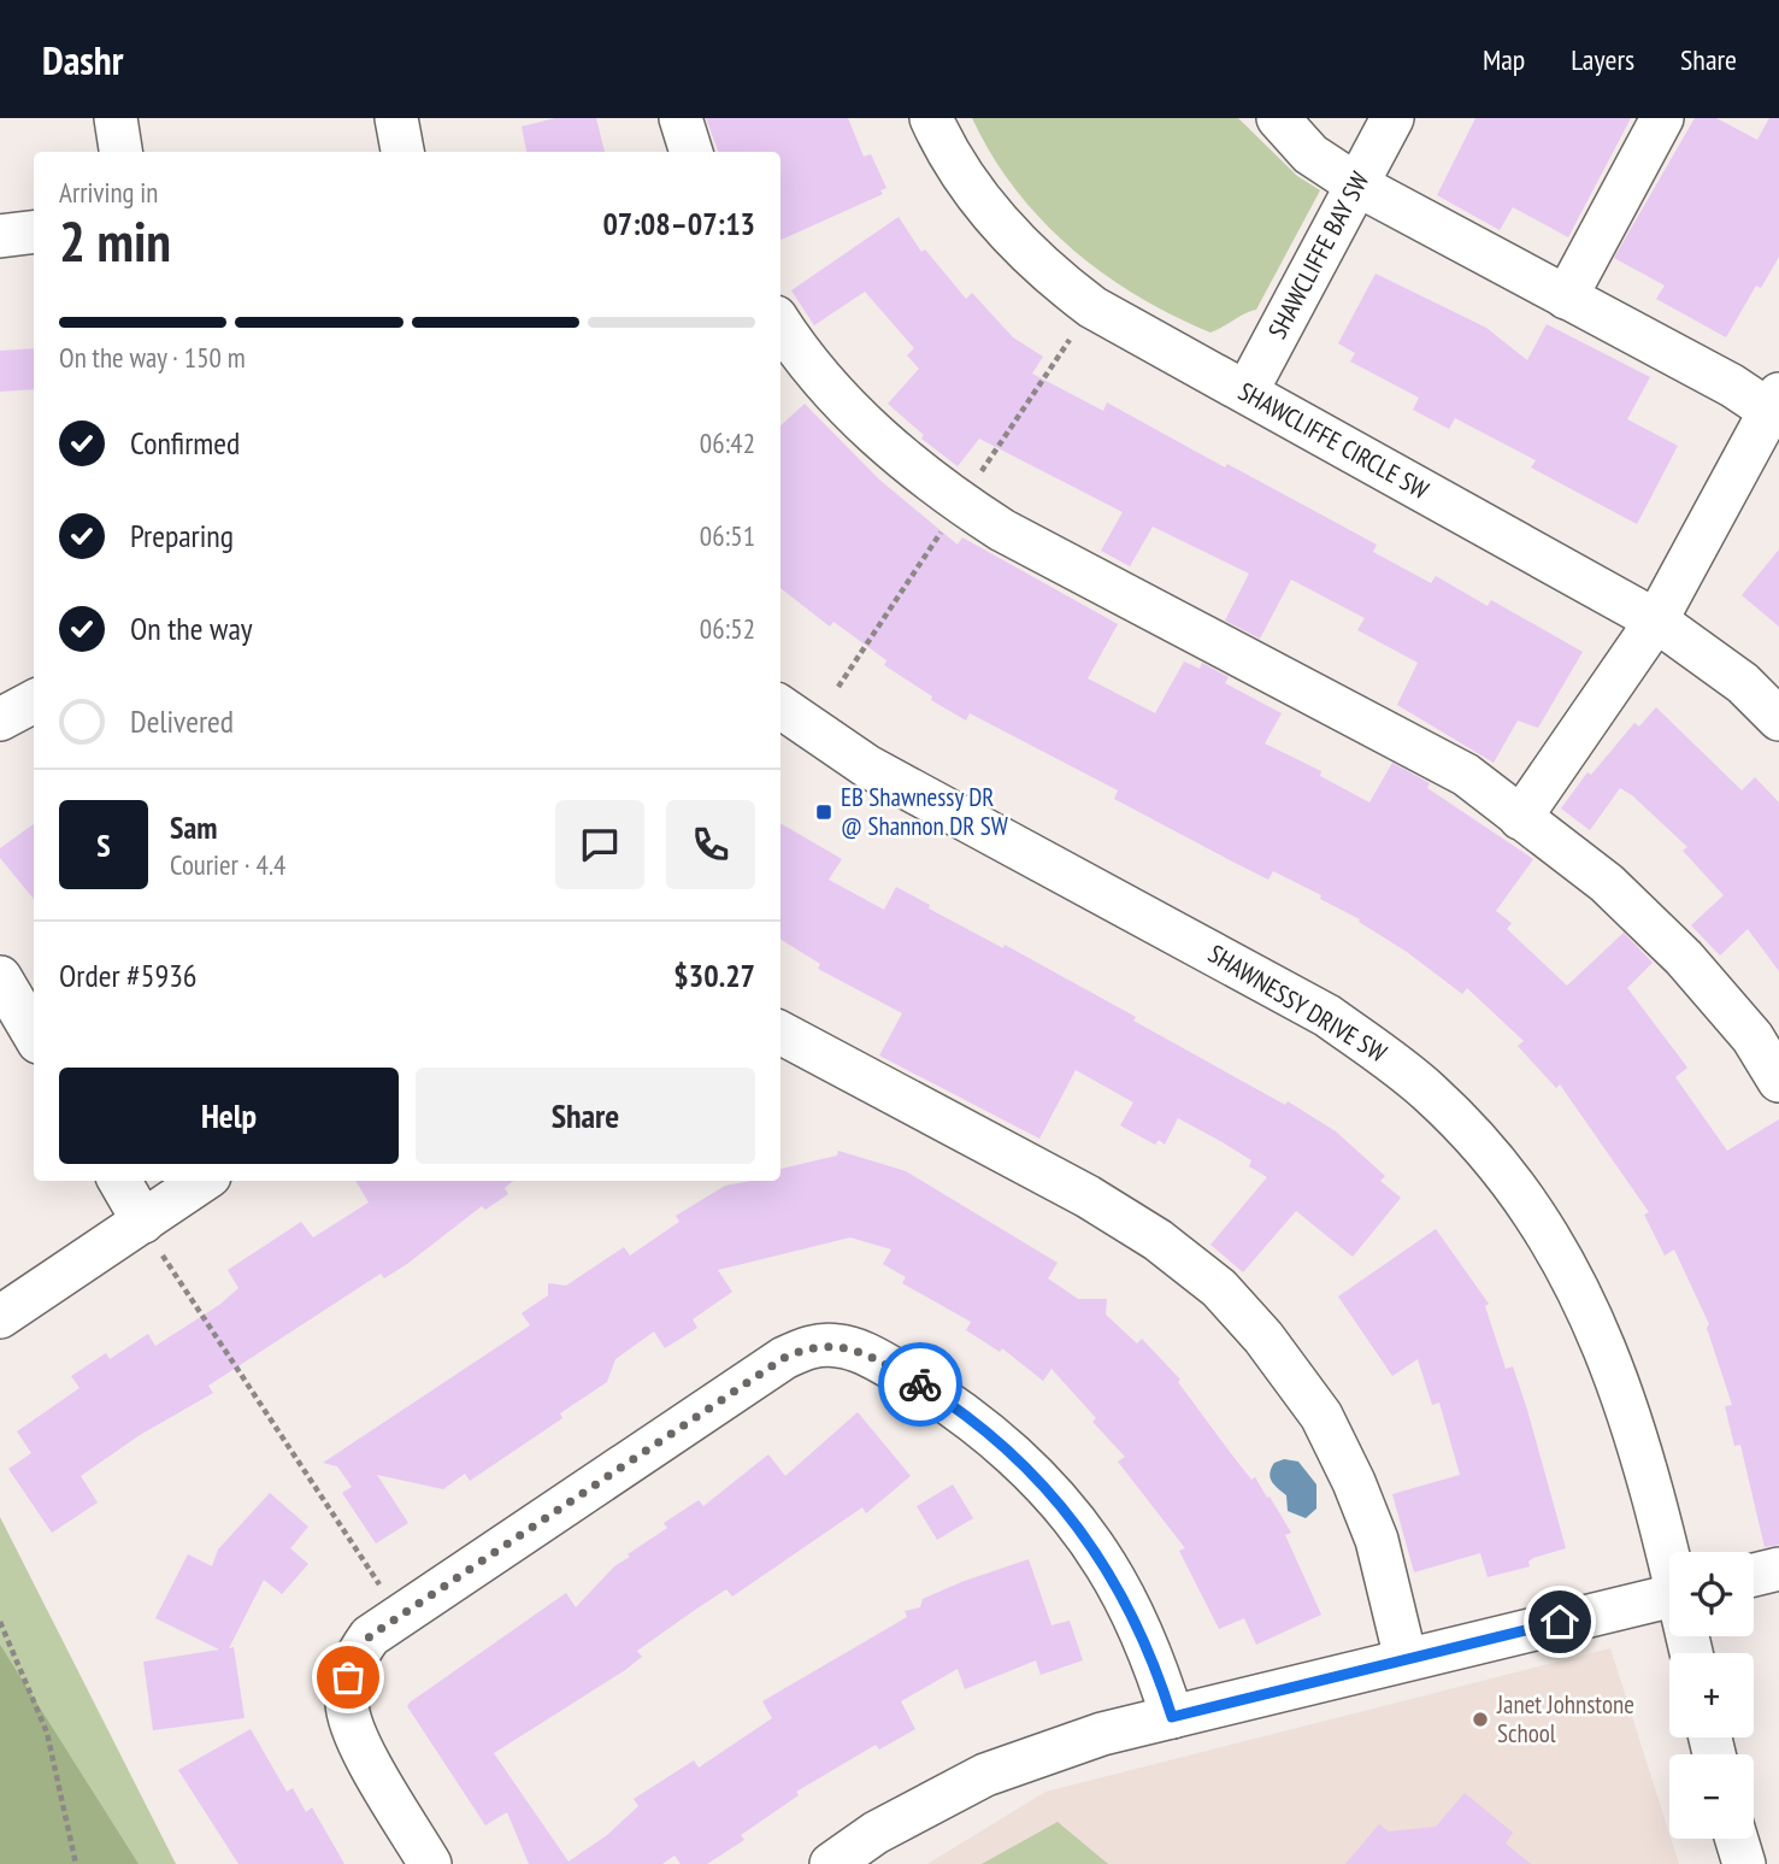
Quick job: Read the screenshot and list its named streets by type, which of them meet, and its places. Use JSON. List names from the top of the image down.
{
  "streets": {
    "street": ["SHAWCLIFFE BAY SW", "SHAWCLIFFE CIRCLE SW", "SHAWNESSY DRIVE SW"]
  },
  "crossings": [
    ["SHAWCLIFFE BAY SW", "SHAWCLIFFE CIRCLE SW"]
  ],
  "places": {
    "transit": ["EB Shawnessy DR @ Shannon DR SW"],
    "other": ["Janet Johnstone School"]
  },
  "page": {
    "header": "Dashr",
    "nav": ["Map", "Layers", "Share"],
    "heading": ["2 min", "Arriving in", "07:08–07:13"],
    "panel": [
      "Sam",
      "Courier · 4.4",
      "Order #5936",
      "$30.27"
    ],
    "bar": "On the way · 150 m",
    "list": [
      ["Confirmed", "06:42"],
      ["Preparing", "06:51"],
      ["On the way", "06:52"],
      "Delivered"
    ],
    "round": "S",
    "buttons": ["Help", "Share"],
    "map_buttons": ["+", "−"]
  }
}
